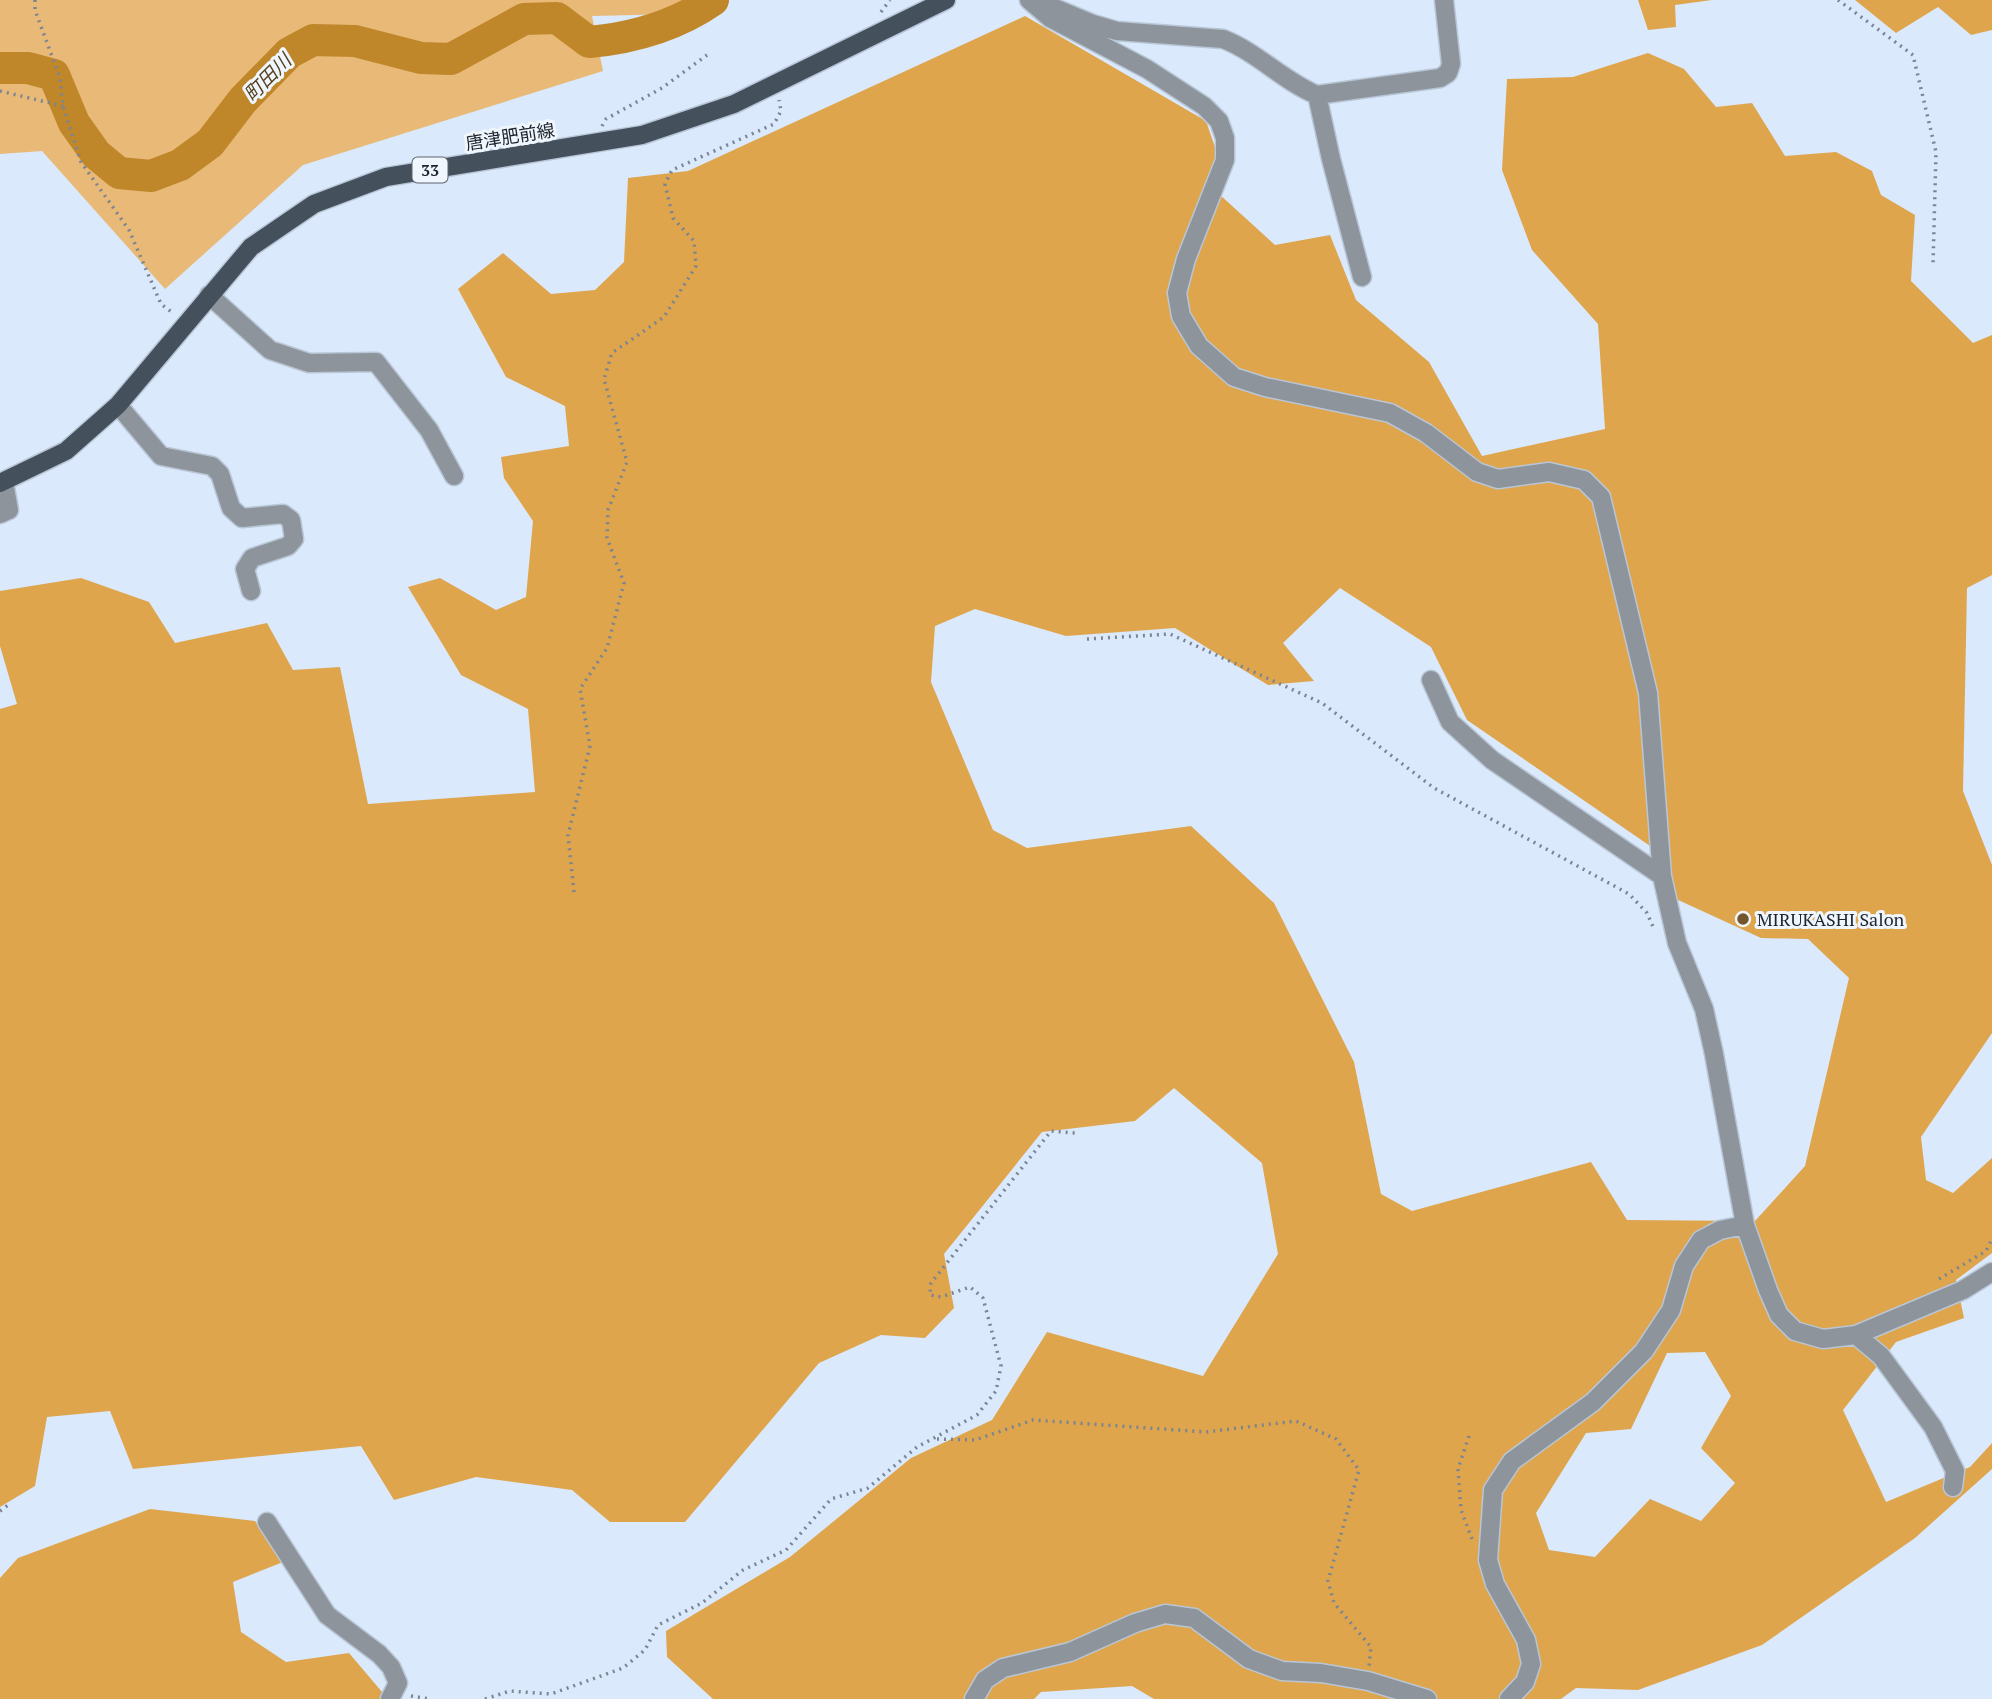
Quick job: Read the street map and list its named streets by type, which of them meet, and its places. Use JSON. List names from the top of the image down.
{
  "streets": {
    "main road": ["唐津肥前線", "33"]
  },
  "water": ["町田川"],
  "places": ["MIRUKASHI Salon"]
}
